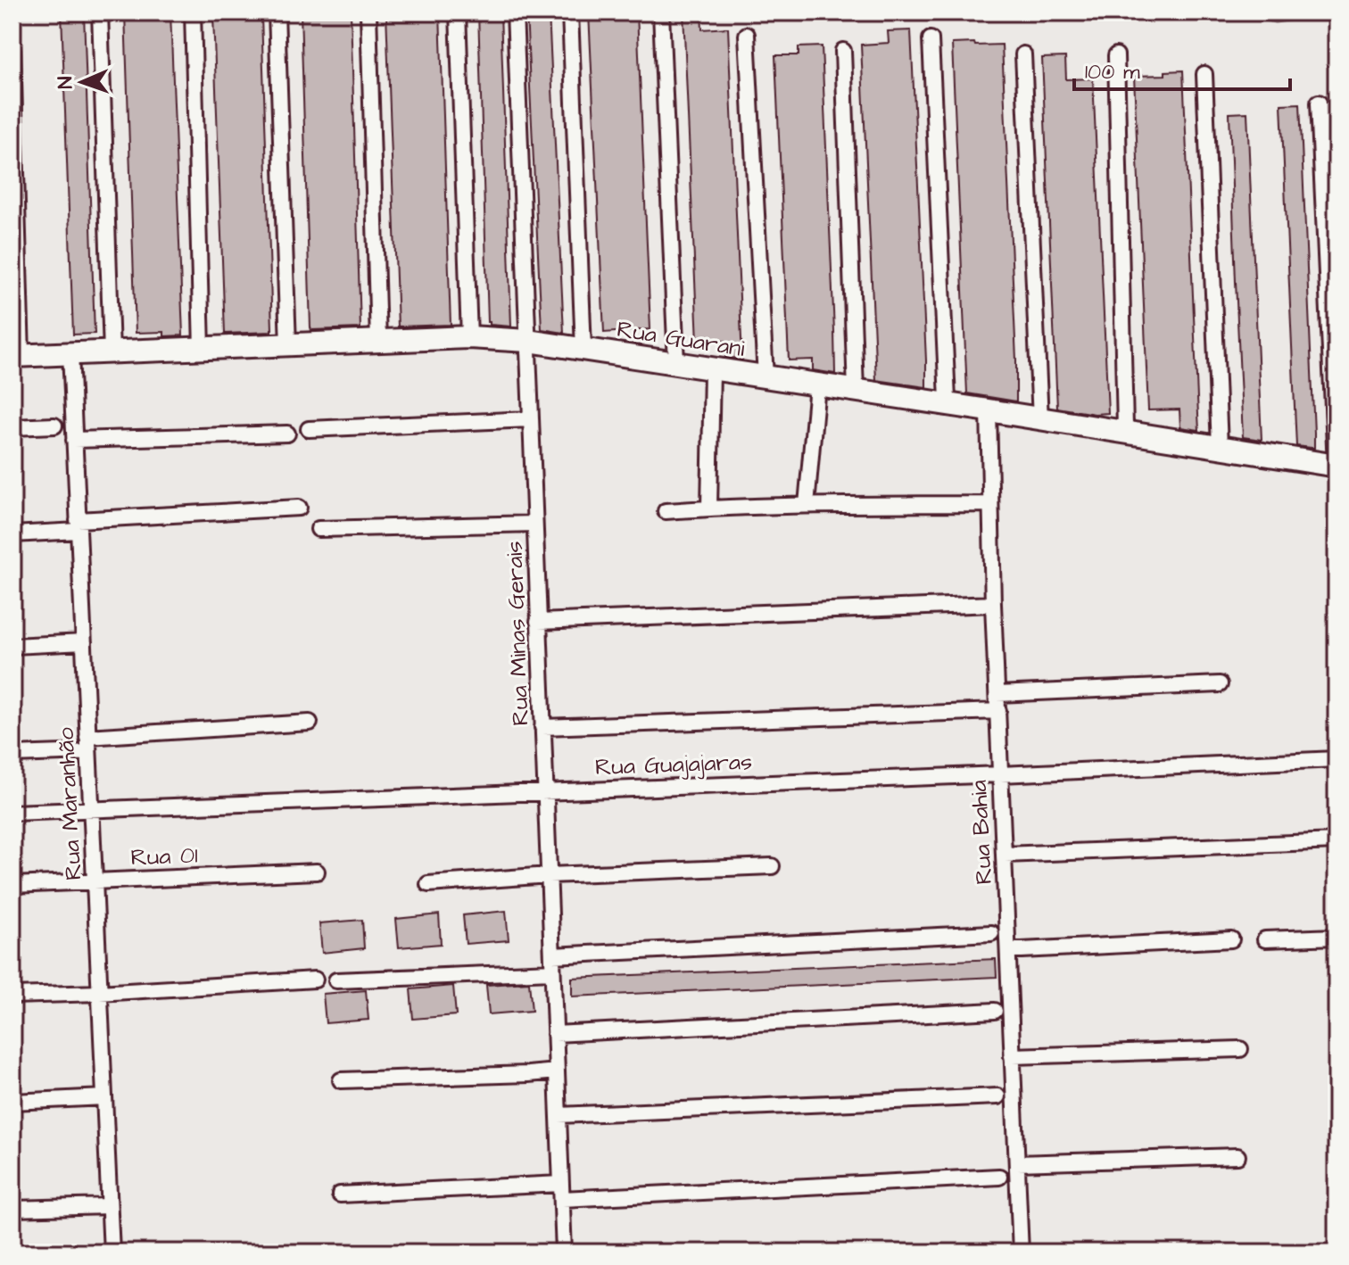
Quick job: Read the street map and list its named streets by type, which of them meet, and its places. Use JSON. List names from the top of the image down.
{
  "streets": {
    "street": [
      "Rua Guarani",
      "Rua Minas Gerais",
      "Rua Guajajaras",
      "Rua Maranhão",
      "Rua Bahia",
      "Rua 01"
    ]
  },
  "crossings": [
    ["Rua Guarani", "Rua Minas Gerais"],
    ["Rua Guarani", "Rua Maranhão"],
    ["Rua Guarani", "Rua Bahia"],
    ["Rua Minas Gerais", "Rua Guajajaras"],
    ["Rua Guajajaras", "Rua Maranhão"],
    ["Rua Guajajaras", "Rua Bahia"],
    ["Rua Maranhão", "Rua 01"]
  ],
  "scale_bar": "100 m",
  "north": "left"
}
